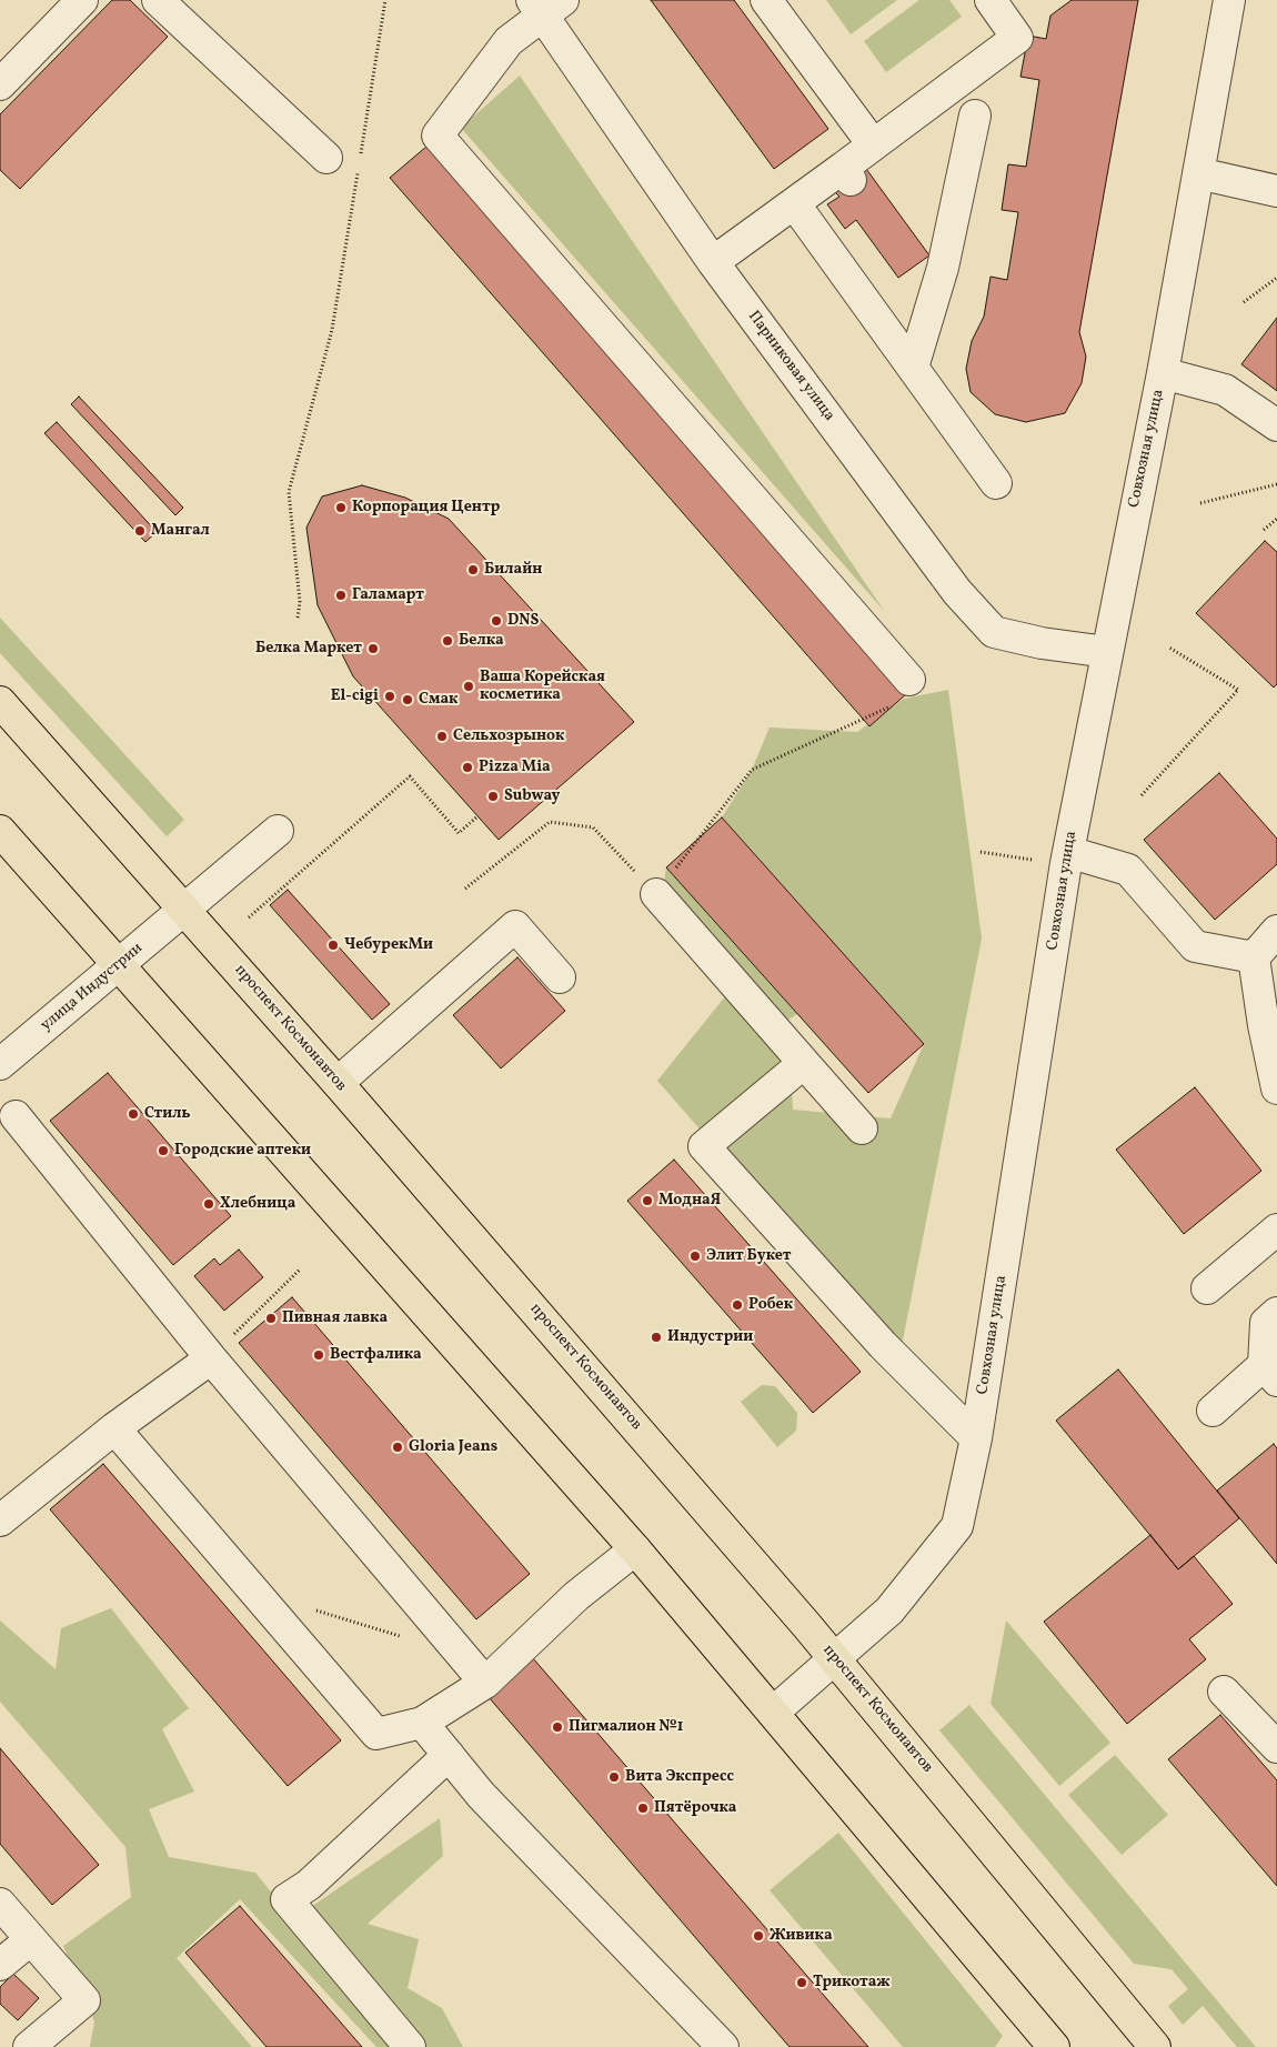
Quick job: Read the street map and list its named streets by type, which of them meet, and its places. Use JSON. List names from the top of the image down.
{
  "streets": {
    "main road": ["проспект Космонавтов"],
    "street": ["Парниковая улица", "Совхозная улица", "улица Индустрии"]
  },
  "crossings": [
    ["Парниковая улица", "Совхозная улица"],
    ["Совхозная улица", "проспект Космонавтов"],
    ["улица Индустрии", "проспект Космонавтов"]
  ],
  "places": [
    "Корпорация Центр",
    "Мангал",
    "Билайн",
    "Галамарт",
    "DNS",
    "Белка",
    "Белка Маркет",
    "Ваша Корейская косметика",
    "El-cigi",
    "Смак",
    "Сельхозрынок",
    "Pizza Mia",
    "Subway",
    "ЧебурекМи",
    "Стиль",
    "Городские аптеки",
    "МоднаЯ",
    "Хлебница",
    "Элит Букет",
    "Робек",
    "Пивная лавка",
    "Индустрии",
    "Вестфалика",
    "Gloria Jeans",
    "Пигмалион №1",
    "Вита Экспресс",
    "Пятёрочка",
    "Живика",
    "Трикотаж"
  ]
}
